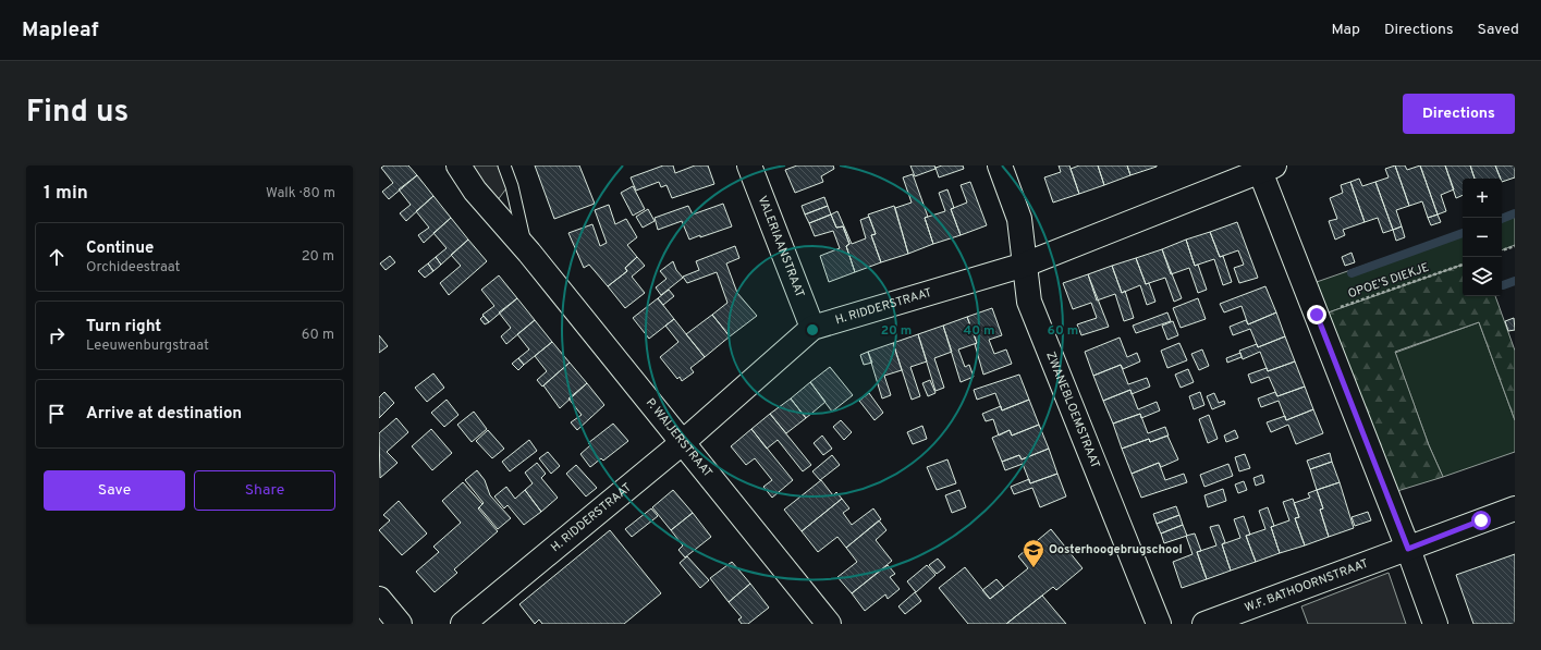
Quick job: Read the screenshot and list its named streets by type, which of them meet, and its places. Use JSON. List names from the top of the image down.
{
  "streets": {
    "street": [
      "VALERIAANSTRAAT",
      "H. RIDDERSTRAAT",
      "ZWANEBLOEMSTRAAT",
      "P. WAIJERSTRAAT",
      "W.F. BATHOORNSTRAAT"
    ],
    "path": ["OPOE'S DIEKJE"]
  },
  "crossings": [
    ["VALERIAANSTRAAT", "H. RIDDERSTRAAT"],
    ["H. RIDDERSTRAAT", "ZWANEBLOEMSTRAAT"],
    ["H. RIDDERSTRAAT", "P. WAIJERSTRAAT"]
  ],
  "places": {
    "school or university": ["Oosterhoogebrugschool"]
  },
  "page": {
    "header": "Mapleaf",
    "nav": ["Map", "Directions", "Saved"],
    "title": "Find us",
    "buttons": [
      "Directions",
      ["Save", "Share"]
    ],
    "heading": ["1 min", "Walk · 80 m"],
    "map_buttons": ["+", "−"],
    "list": [
      ["Continue", "Orchideestraat", "20 m"],
      ["Turn right", "Leeuwenburgstraat", "60 m"],
      "Arrive at destination"
    ]
  },
  "rings": ["20 m", "40 m", "60 m"]
}
